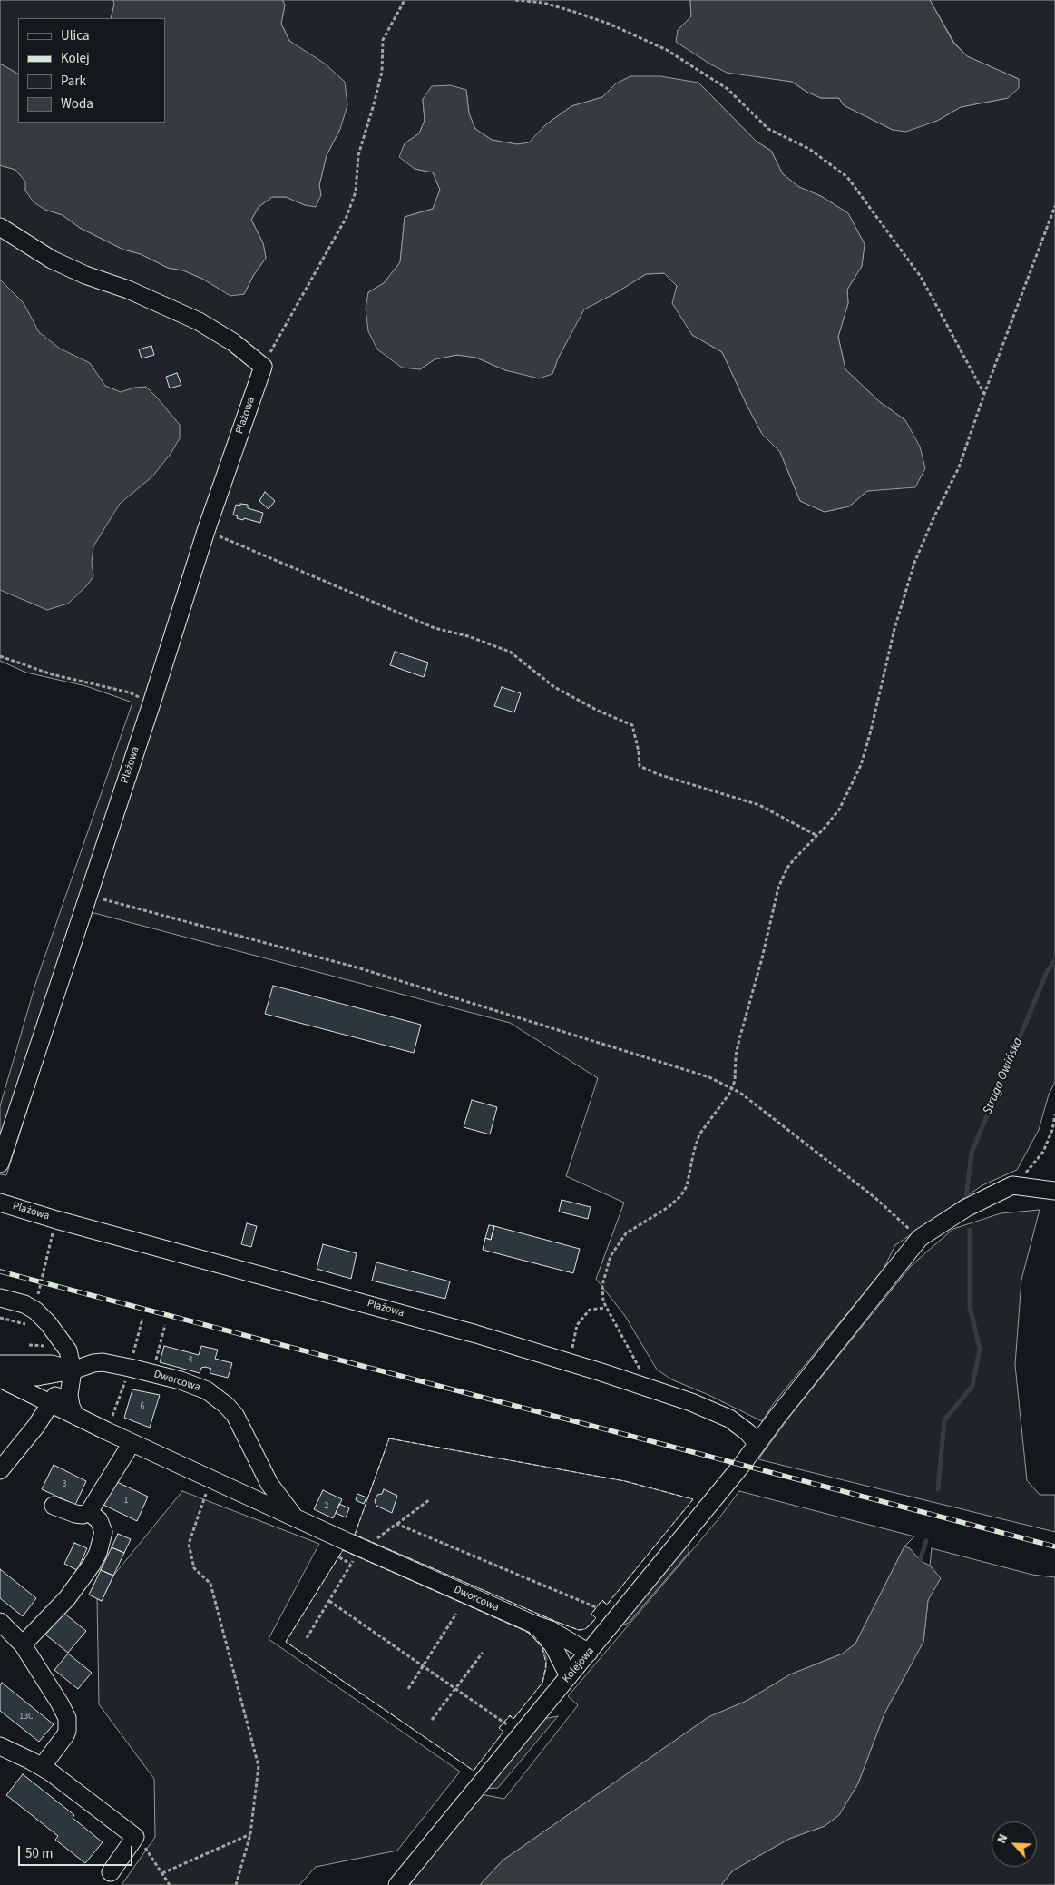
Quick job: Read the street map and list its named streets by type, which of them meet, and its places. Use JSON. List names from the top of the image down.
{
  "streets": {
    "street": ["Plażowa", "Dworcowa", "Kolejowa"]
  },
  "crossings": [
    ["Plażowa", "Kolejowa"],
    ["Dworcowa", "Kolejowa"]
  ],
  "water": ["Struga Owińska"],
  "house_numbers": [
    "4",
    "6",
    "3",
    "1",
    "2",
    "13C"
  ],
  "legend": [
    "Ulica",
    "Kolej",
    "Park",
    "Woda"
  ],
  "scale_bar": "50 m",
  "north": "top left"
}
